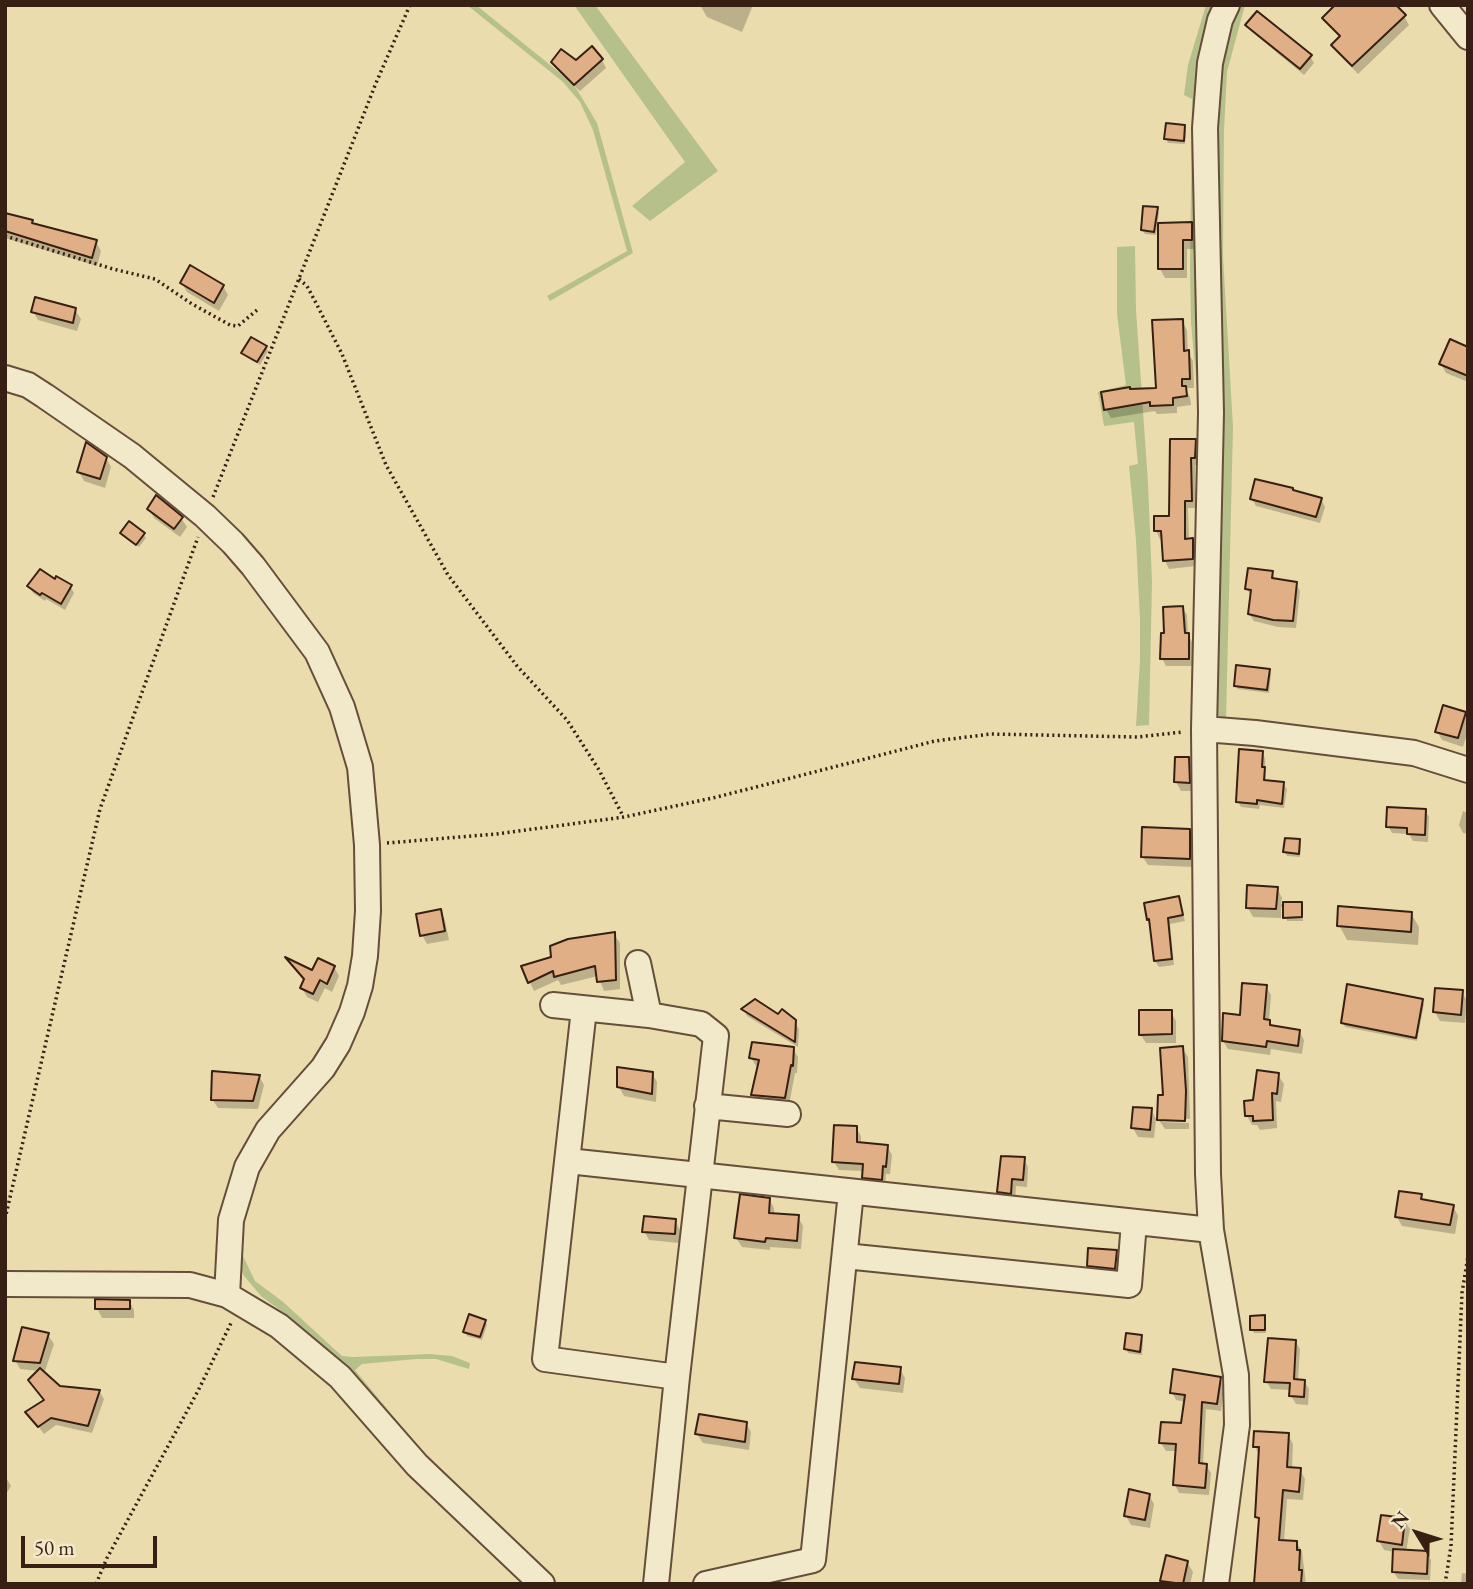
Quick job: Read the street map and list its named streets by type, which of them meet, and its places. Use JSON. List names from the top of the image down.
{
  "scale_bar": "50 m",
  "north": "top left"
}
